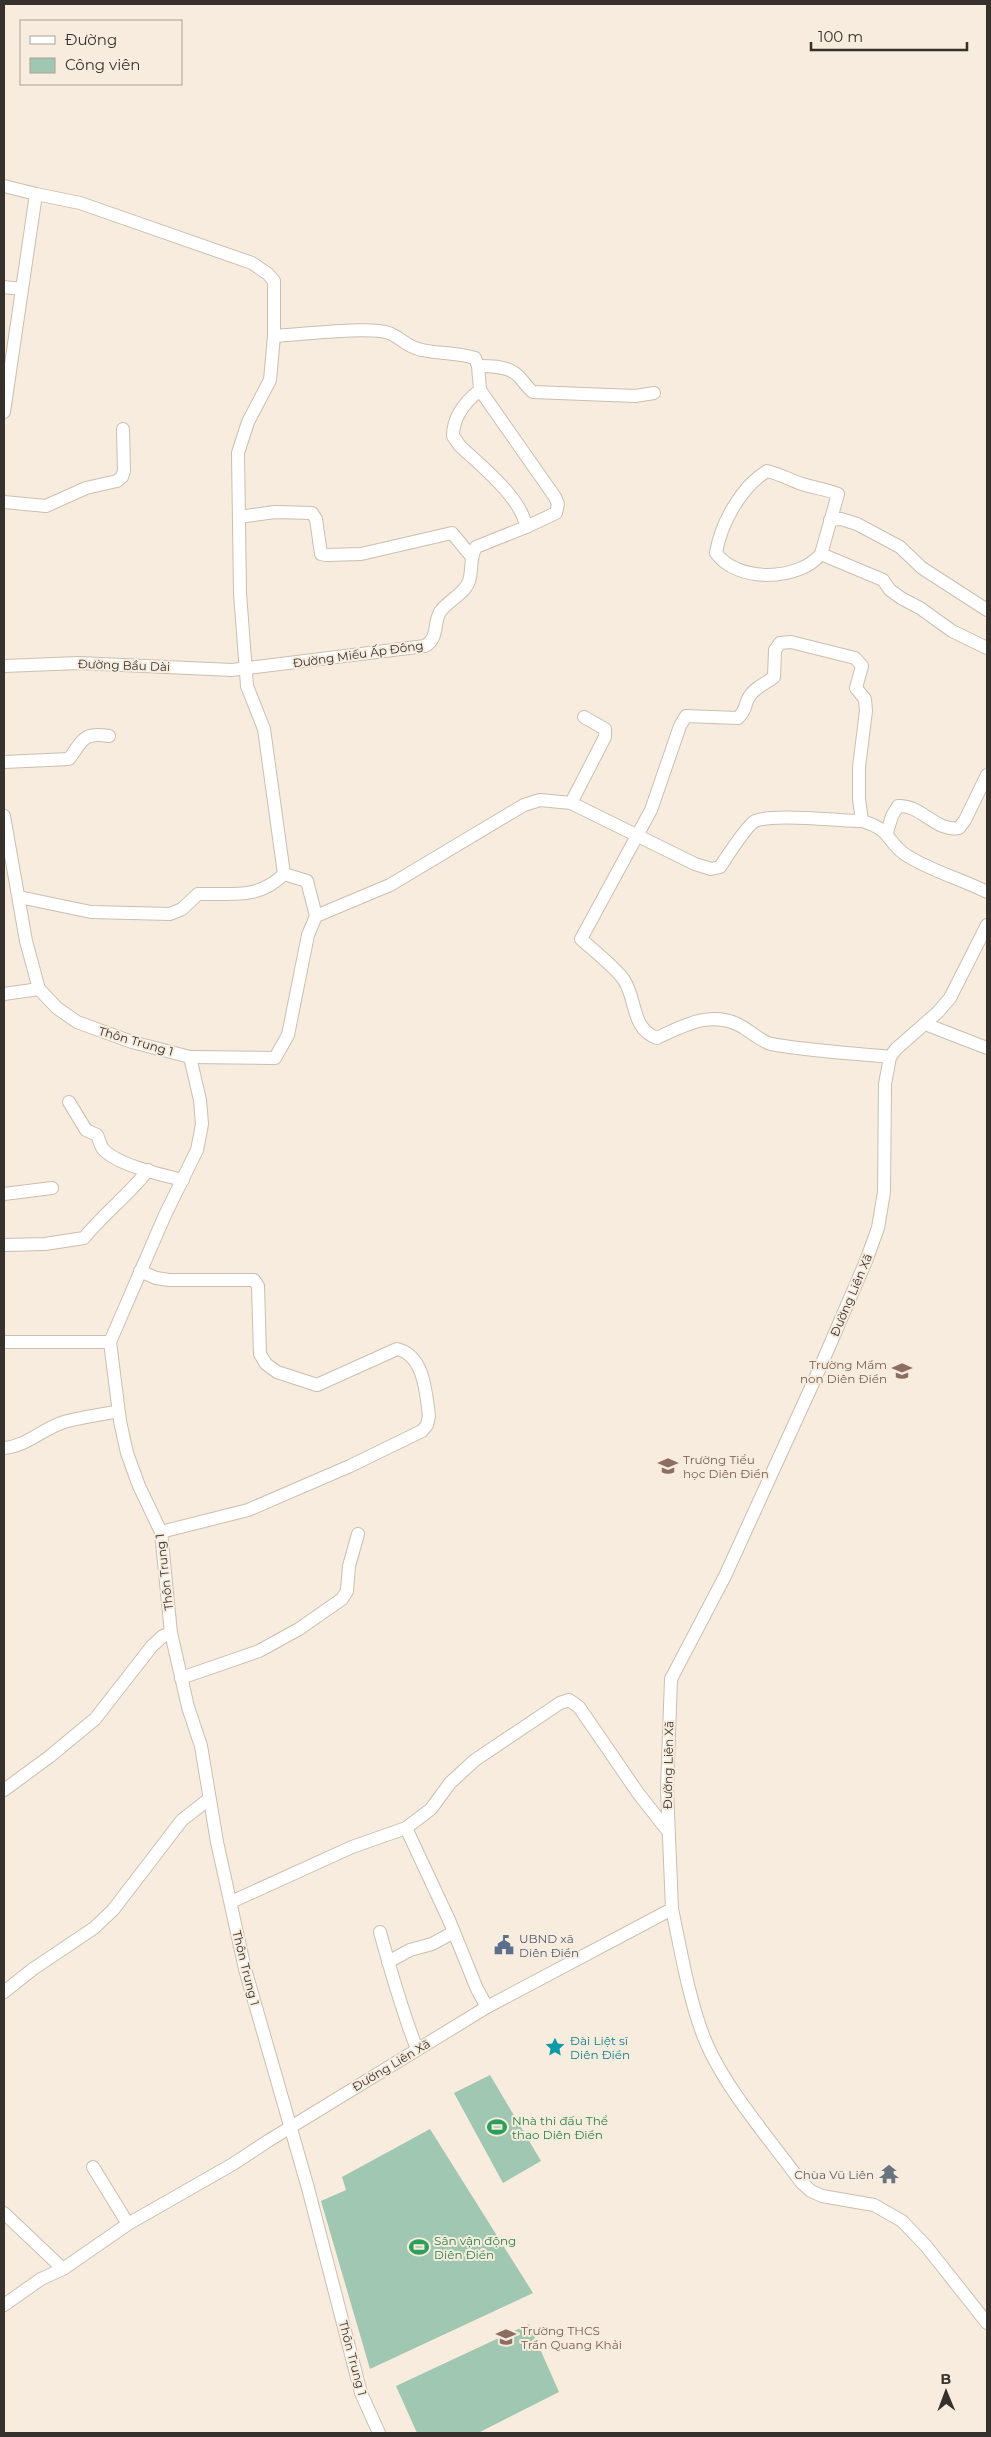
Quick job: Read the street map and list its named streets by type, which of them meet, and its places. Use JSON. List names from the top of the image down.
{
  "streets": {
    "street": [
      "Đường Miếu Ấp Đông",
      "Đường Bầu Dài",
      "Thôn Trung 1",
      "Đường Liên Xã"
    ]
  },
  "crossings": [
    ["Đường Miếu Ấp Đông", "Đường Bầu Dài"],
    ["Thôn Trung 1", "Đường Liên Xã"]
  ],
  "places": {
    "school or university": ["Trường Mầm non Diên Điền", "Trường Tiểu học Diên Điền", "Trường THCS Trần Quang Khải"],
    "public building": ["UBND xã Diên Điền"],
    "place": ["Đài Liệt sĩ Diên Điền"],
    "sports": ["Nhà thi đấu Thể thao Diên Điền", "Sân vận động Diên Điền"],
    "temple": ["Chùa Vũ Liên"]
  },
  "legend": ["Đường", "Công viên"],
  "scale_bar": "100 m",
  "north": "top"
}
